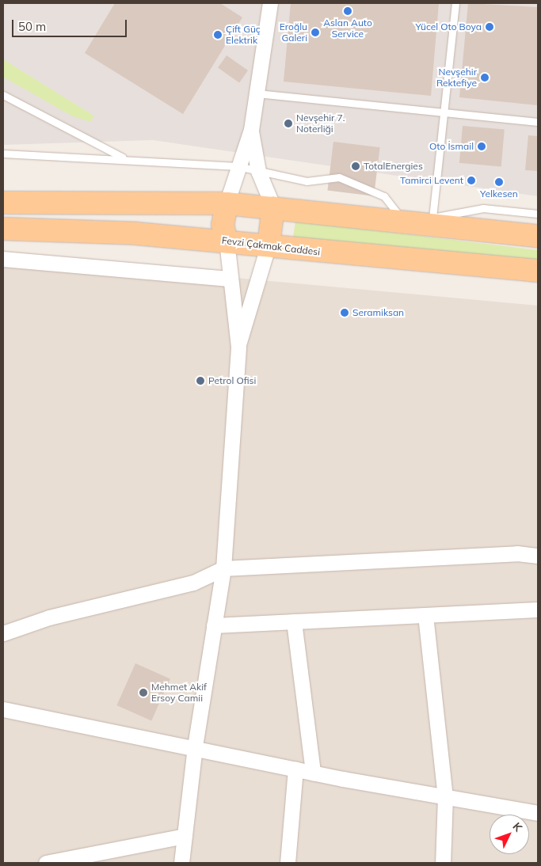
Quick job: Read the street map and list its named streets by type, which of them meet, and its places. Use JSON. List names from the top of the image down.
{
  "streets": {
    "main road": ["Fevzi Çakmak Caddesi"]
  },
  "places": [
    "Aslan Auto Service",
    "Yücel Oto Boya",
    "Eroğlu Galeri",
    "Çift Güç Elektrik",
    "Nevşehir Rektefiye",
    "Nevşehir 7. Noterliği",
    "Oto İsmail",
    "TotalEnergies",
    "Tamirci Levent",
    "Yelkesen",
    "Seramiksan",
    "Petrol Ofisi",
    "Mehmet Akif Ersoy Camii"
  ],
  "scale_bar": "50 m",
  "north": "top right"
}
